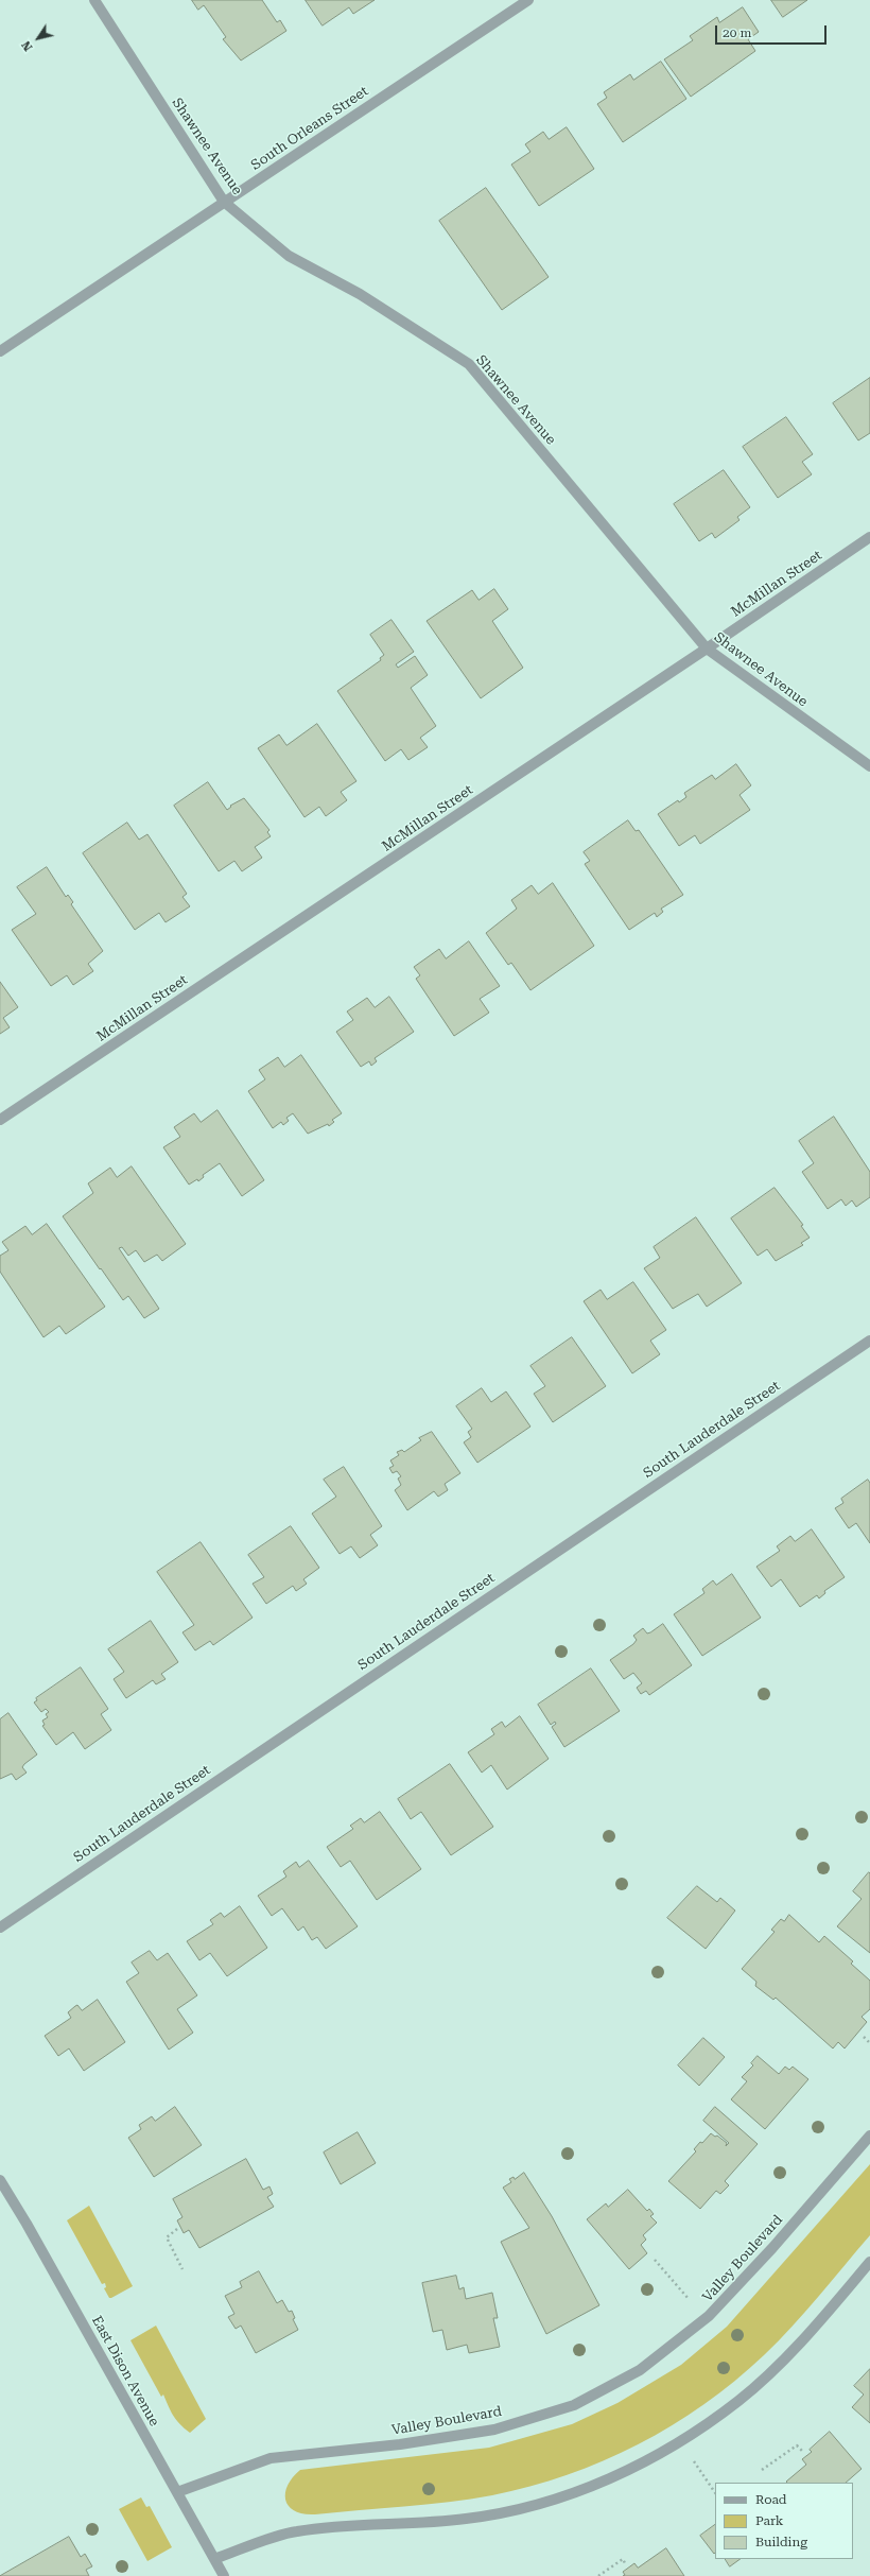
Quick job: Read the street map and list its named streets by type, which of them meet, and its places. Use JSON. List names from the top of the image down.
{
  "streets": {
    "street": [
      "South Orleans Street",
      "Shawnee Avenue",
      "McMillan Street",
      "South Lauderdale Street",
      "Valley Boulevard",
      "East Dison Avenue"
    ]
  },
  "crossings": [
    ["South Orleans Street", "Shawnee Avenue"],
    ["Shawnee Avenue", "McMillan Street"],
    ["Valley Boulevard", "East Dison Avenue"]
  ],
  "legend": ["Road", "Park", "Building"],
  "scale_bar": "20 m",
  "north": "bottom left"
}
